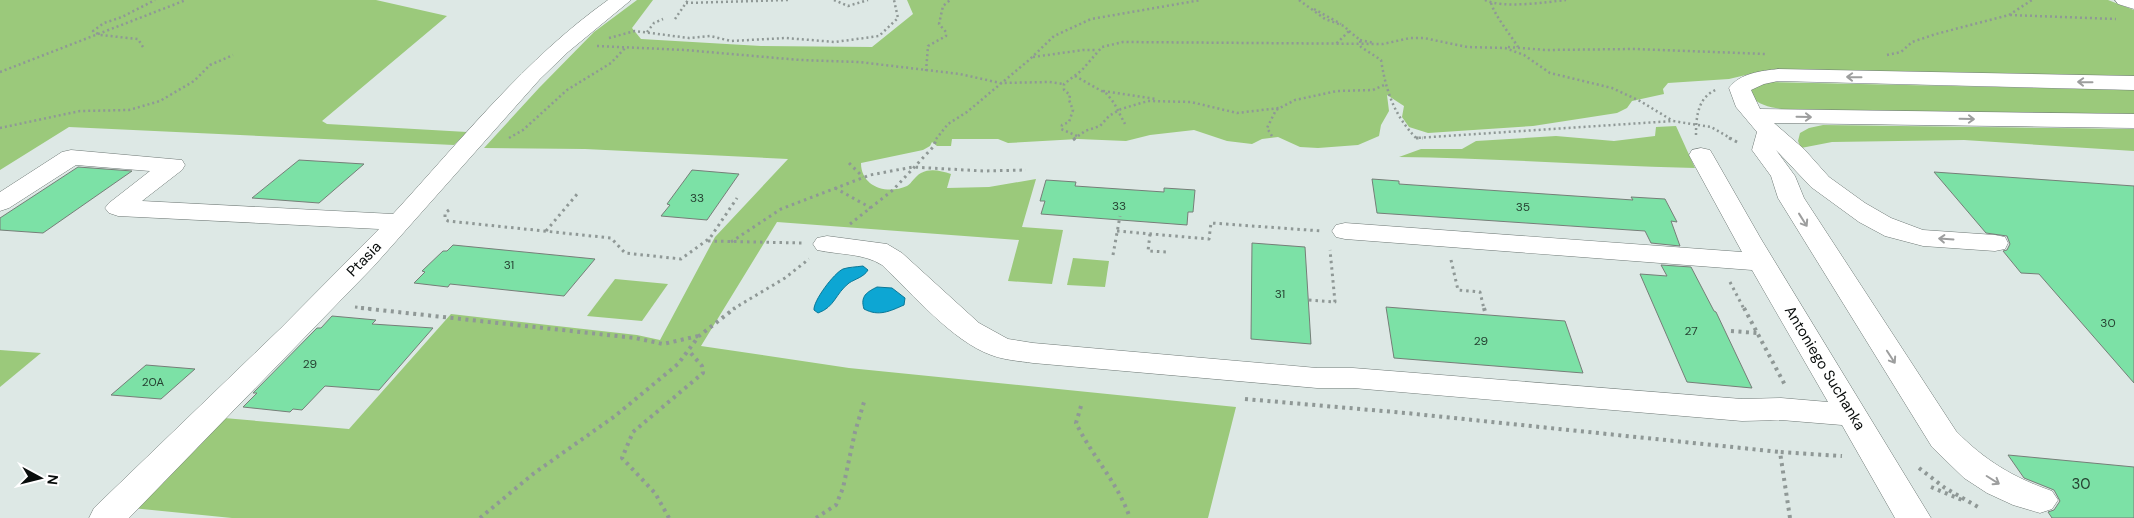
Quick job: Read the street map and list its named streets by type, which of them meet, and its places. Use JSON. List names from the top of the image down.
{
  "streets": {
    "street": ["Ptasia", "Antoniego Suchanka"]
  },
  "house_numbers": [
    "33",
    "33",
    "35",
    "31",
    "31",
    "30",
    "27",
    "29",
    "29",
    "20A",
    "30"
  ],
  "north": "right"
}
